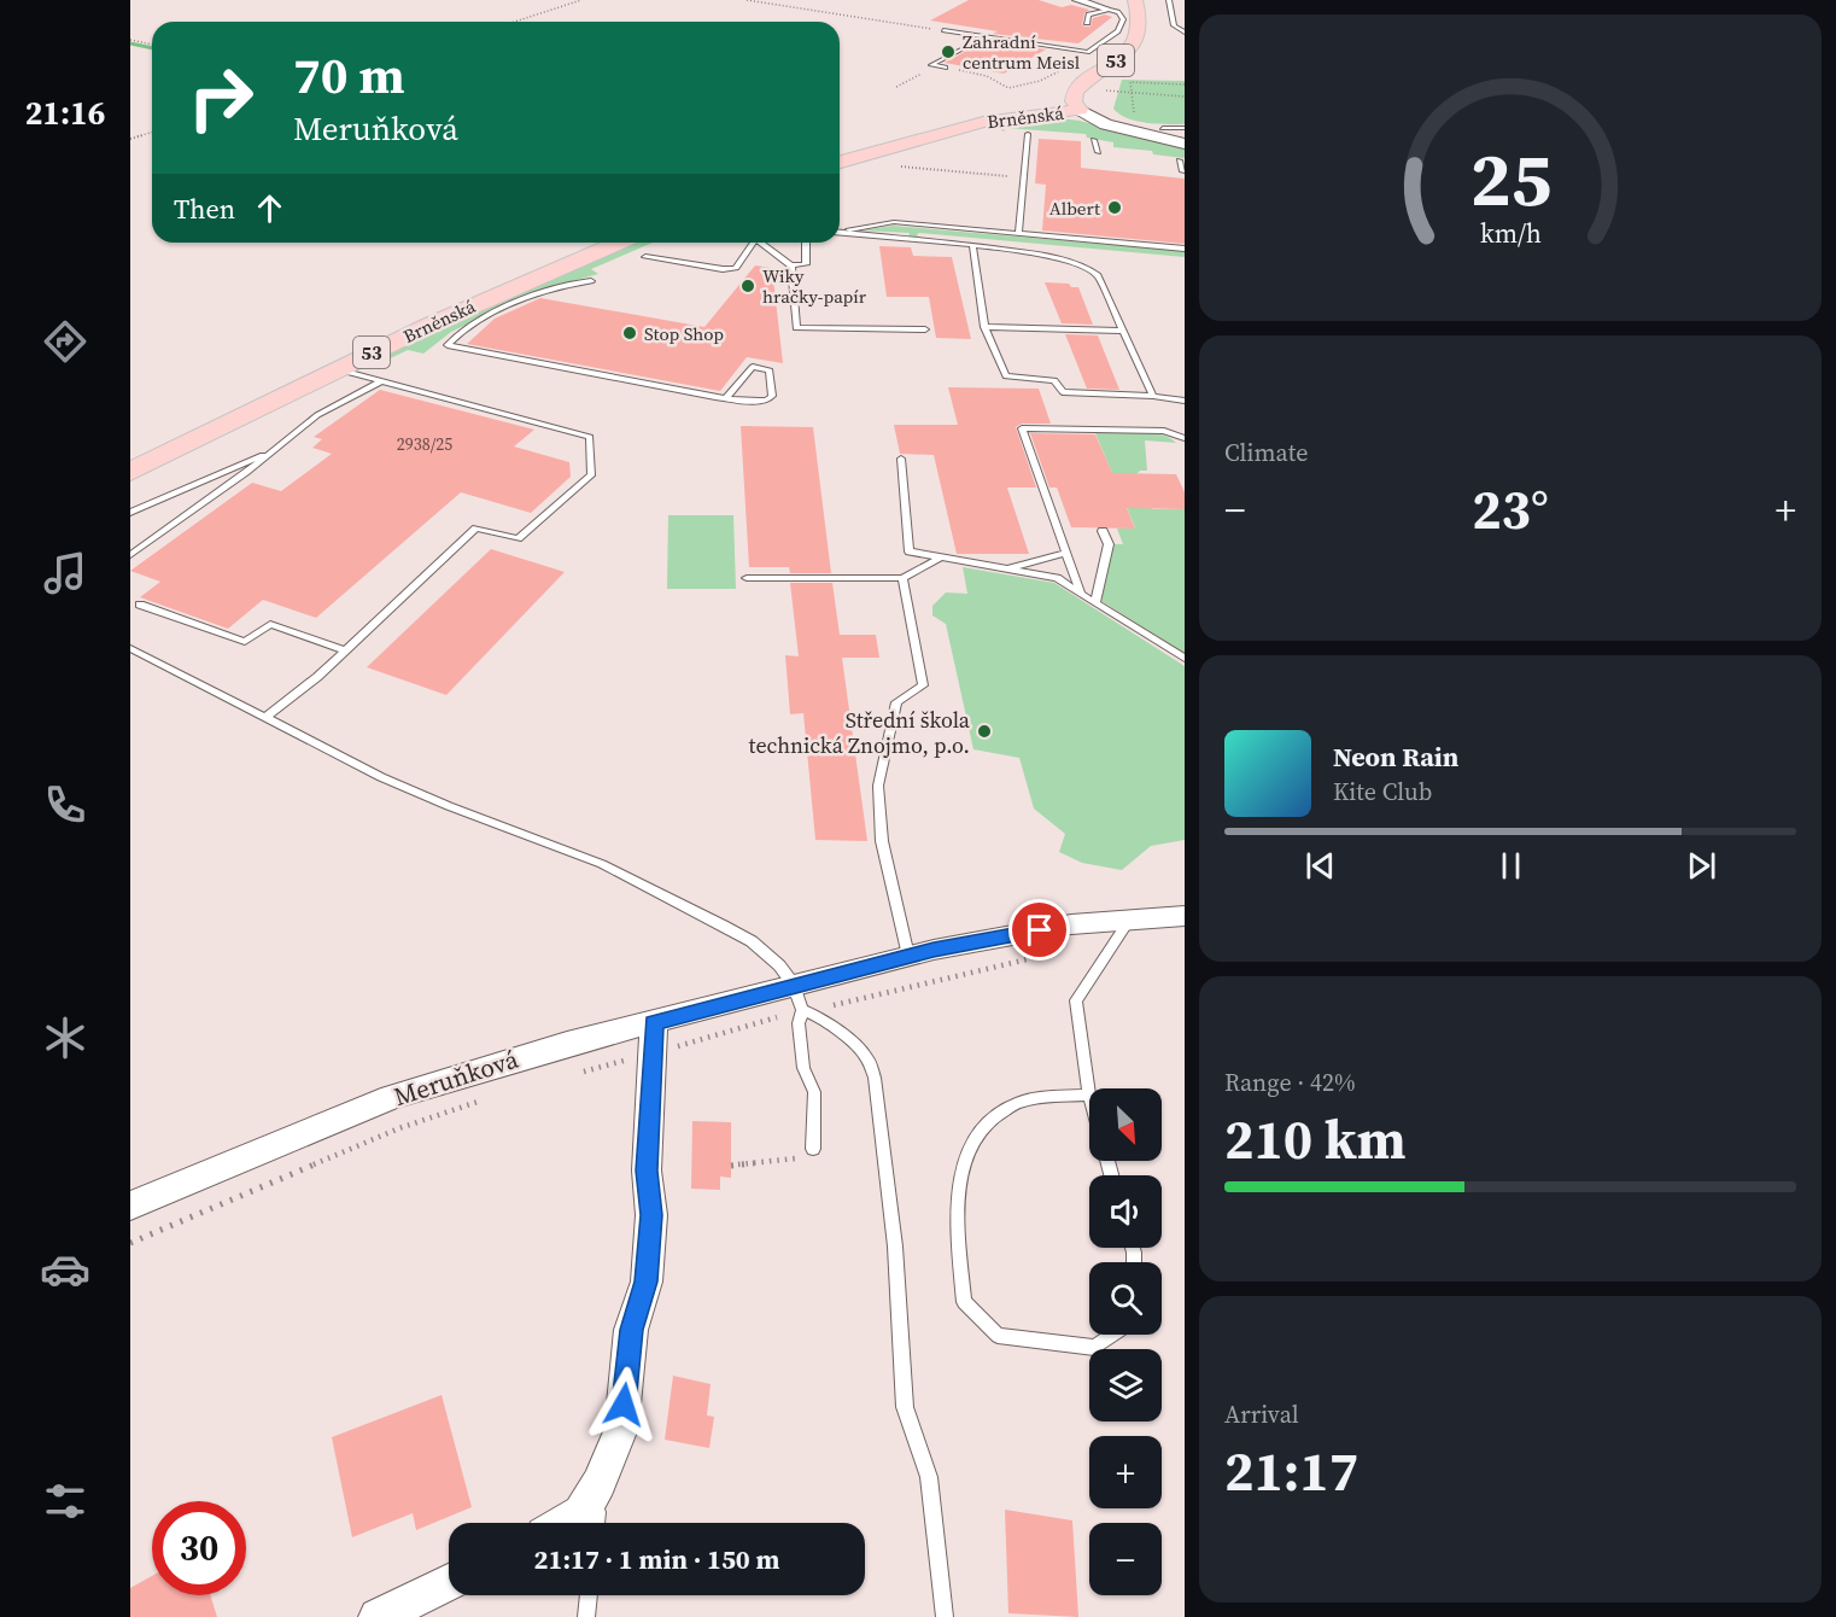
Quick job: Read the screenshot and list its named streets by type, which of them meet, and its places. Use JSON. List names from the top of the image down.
{
  "streets": {
    "main road": ["53", "Brněnská"],
    "street": ["Meruňková"]
  },
  "places": [
    "Zahradní centrum Meisl",
    "Albert",
    "Wiky hračky-papír",
    "Stop Shop",
    "Střední škola technická Znojmo, p.o."
  ],
  "house_numbers": ["2938/25"],
  "north": "bottom right",
  "page": {
    "tabs": "21:16",
    "turn": ["70 m", "Meruňková"],
    "then": "Then",
    "tile": [
      "Climate",
      ["Range · 42%", "210 km"],
      ["Arrival", "21:17"]
    ],
    "heat": ["−", "23°", "+"],
    "song": ["Neon Rain", "Kite Club"],
    "map_buttons": ["+", "−"],
    "limit": "30",
    "trip": "21:17 · 1 min · 150 m",
    "gauge": ["25", "km/h"]
  }
}
